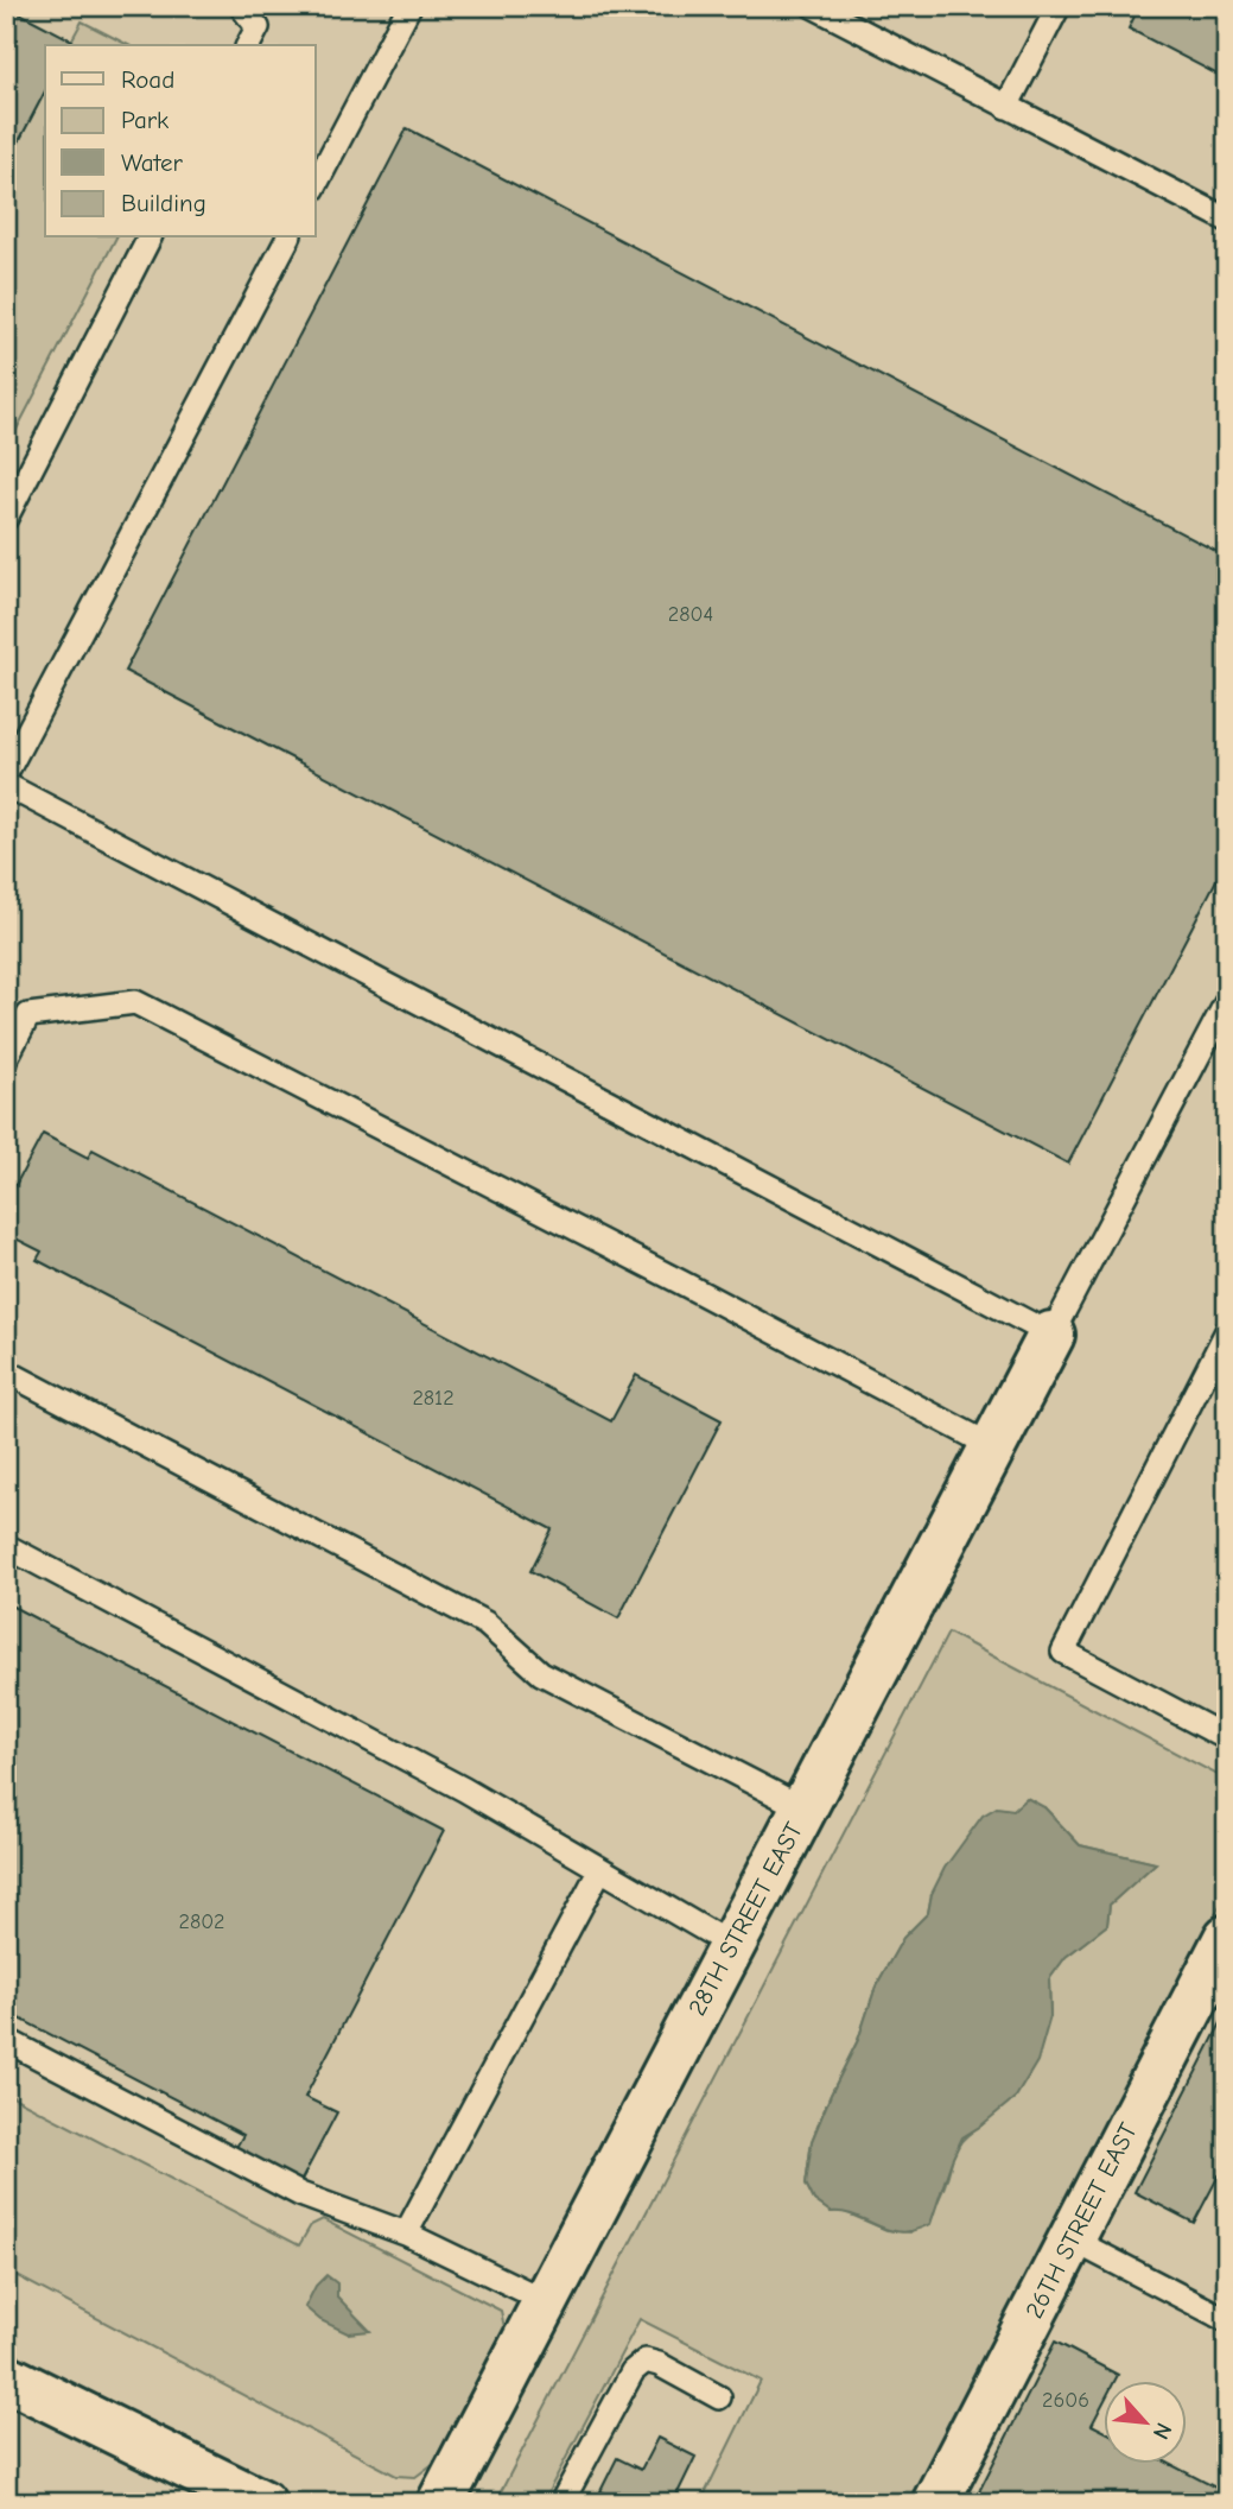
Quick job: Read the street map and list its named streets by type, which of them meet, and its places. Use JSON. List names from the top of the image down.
{
  "streets": {
    "street": ["28TH STREET EAST", "26TH STREET EAST"]
  },
  "house_numbers": [
    "2804",
    "2812",
    "2802",
    "2606"
  ],
  "legend": [
    "Road",
    "Park",
    "Water",
    "Building"
  ],
  "north": "bottom right"
}
